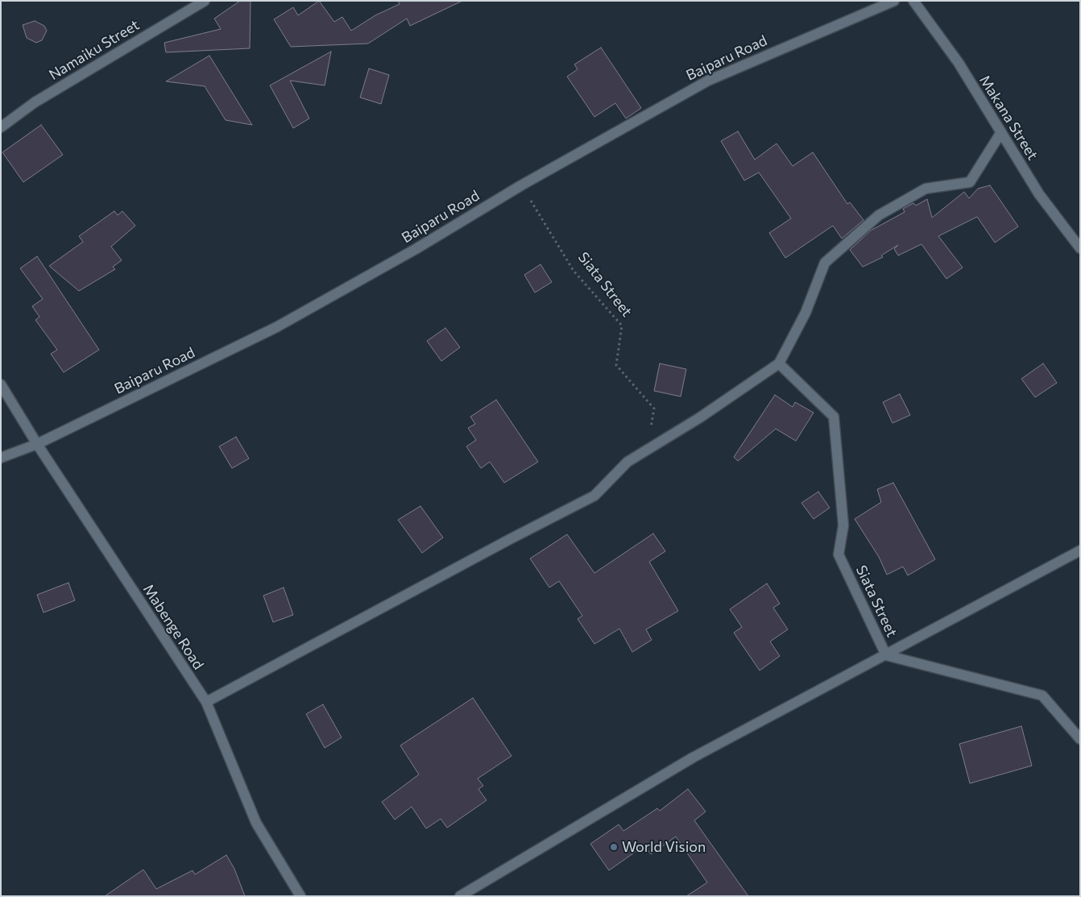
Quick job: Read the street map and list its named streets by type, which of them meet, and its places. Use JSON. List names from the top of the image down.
{
  "streets": {
    "street": [
      "Namaiku Street",
      "Baiparu Road",
      "Makana Street",
      "Siata Street",
      "Mabenge Road"
    ]
  },
  "crossings": [
    ["Baiparu Road", "Siata Street"],
    ["Baiparu Road", "Mabenge Road"]
  ],
  "places": ["World Vision"]
}
